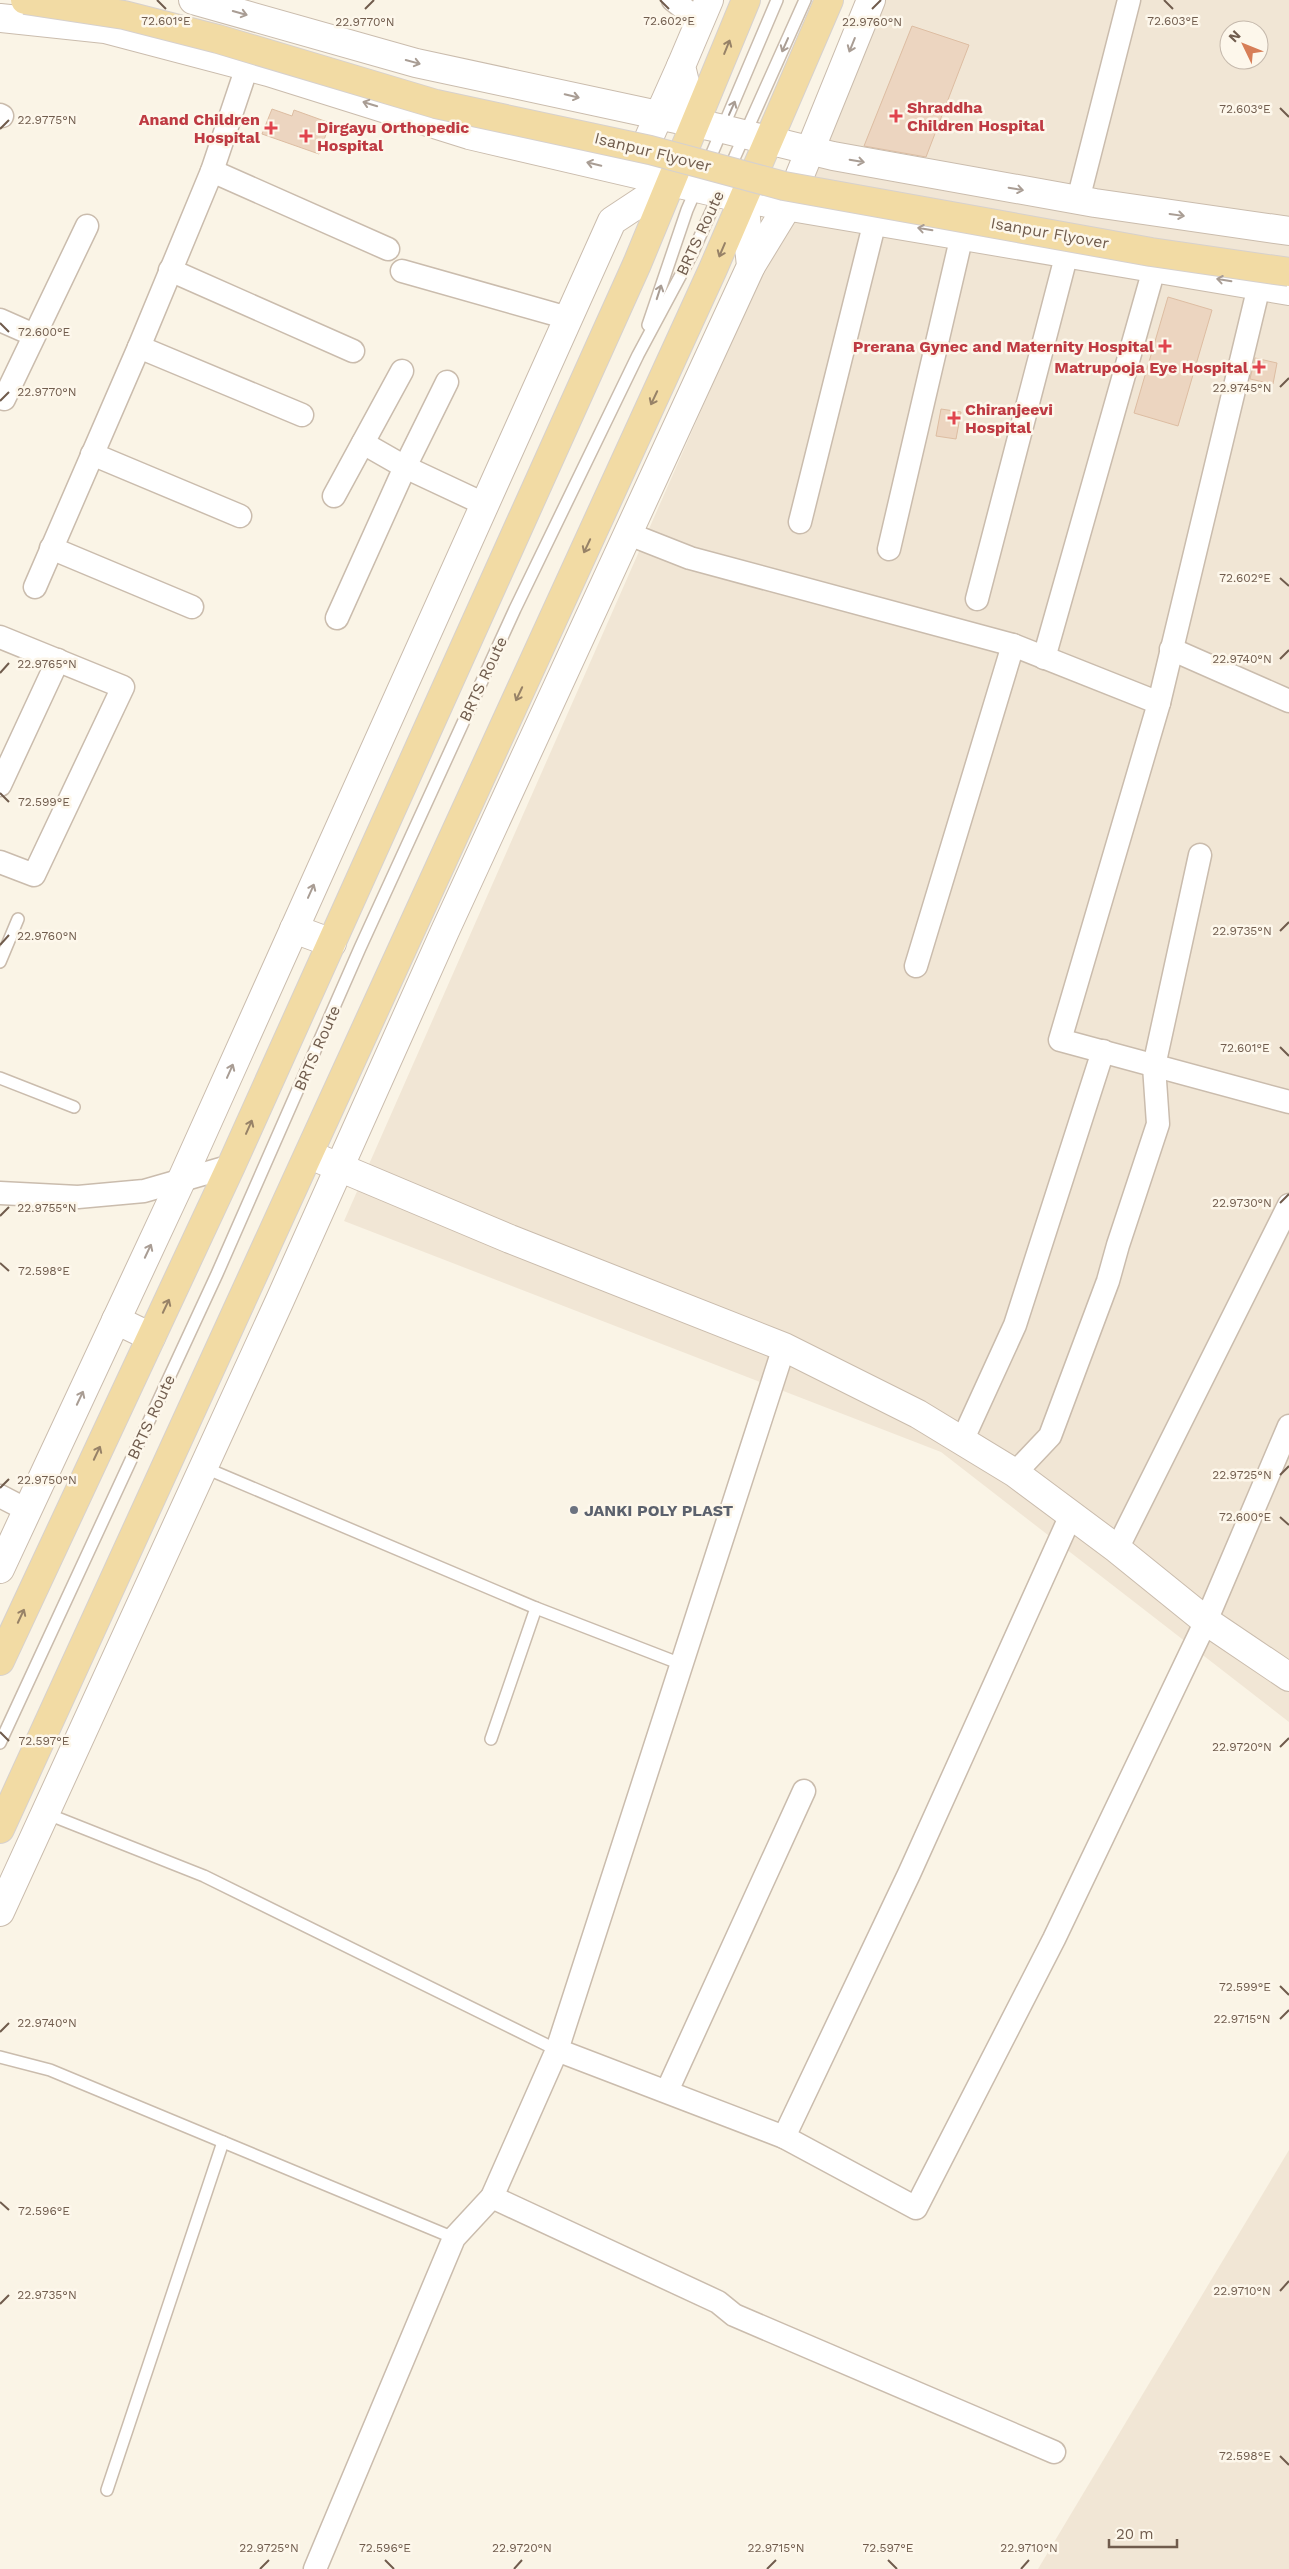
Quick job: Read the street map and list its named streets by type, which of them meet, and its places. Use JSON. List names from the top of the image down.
{
  "streets": {
    "main road": ["Isanpur Flyover"],
    "lane": ["BRTS Route"]
  },
  "places": {
    "health": [
      "Shraddha Children Hospital",
      "Anand Children Hospital",
      "Dirgayu Orthopedic Hospital",
      "Prerana Gynec and Maternity Hospital",
      "Matrupooja Eye Hospital",
      "Chiranjeevi Hospital"
    ],
    "other": ["JANKI POLY PLAST"]
  },
  "scale_bar": "20 m",
  "north": "top left",
  "coordinates": [
    "72.601°E",
    "72.602°E",
    "72.603°E",
    "22.9770°N",
    "22.9760°N",
    "22.9775°N",
    "72.600°E",
    "22.9745°N",
    "22.9740°N",
    "22.9765°N",
    "72.599°E",
    "22.9735°N",
    "22.9730°N",
    "22.9755°N",
    "72.598°E",
    "22.9725°N",
    "22.9750°N",
    "72.597°E",
    "22.9720°N",
    "22.9715°N",
    "72.596°E",
    "22.9710°N"
  ]
}
